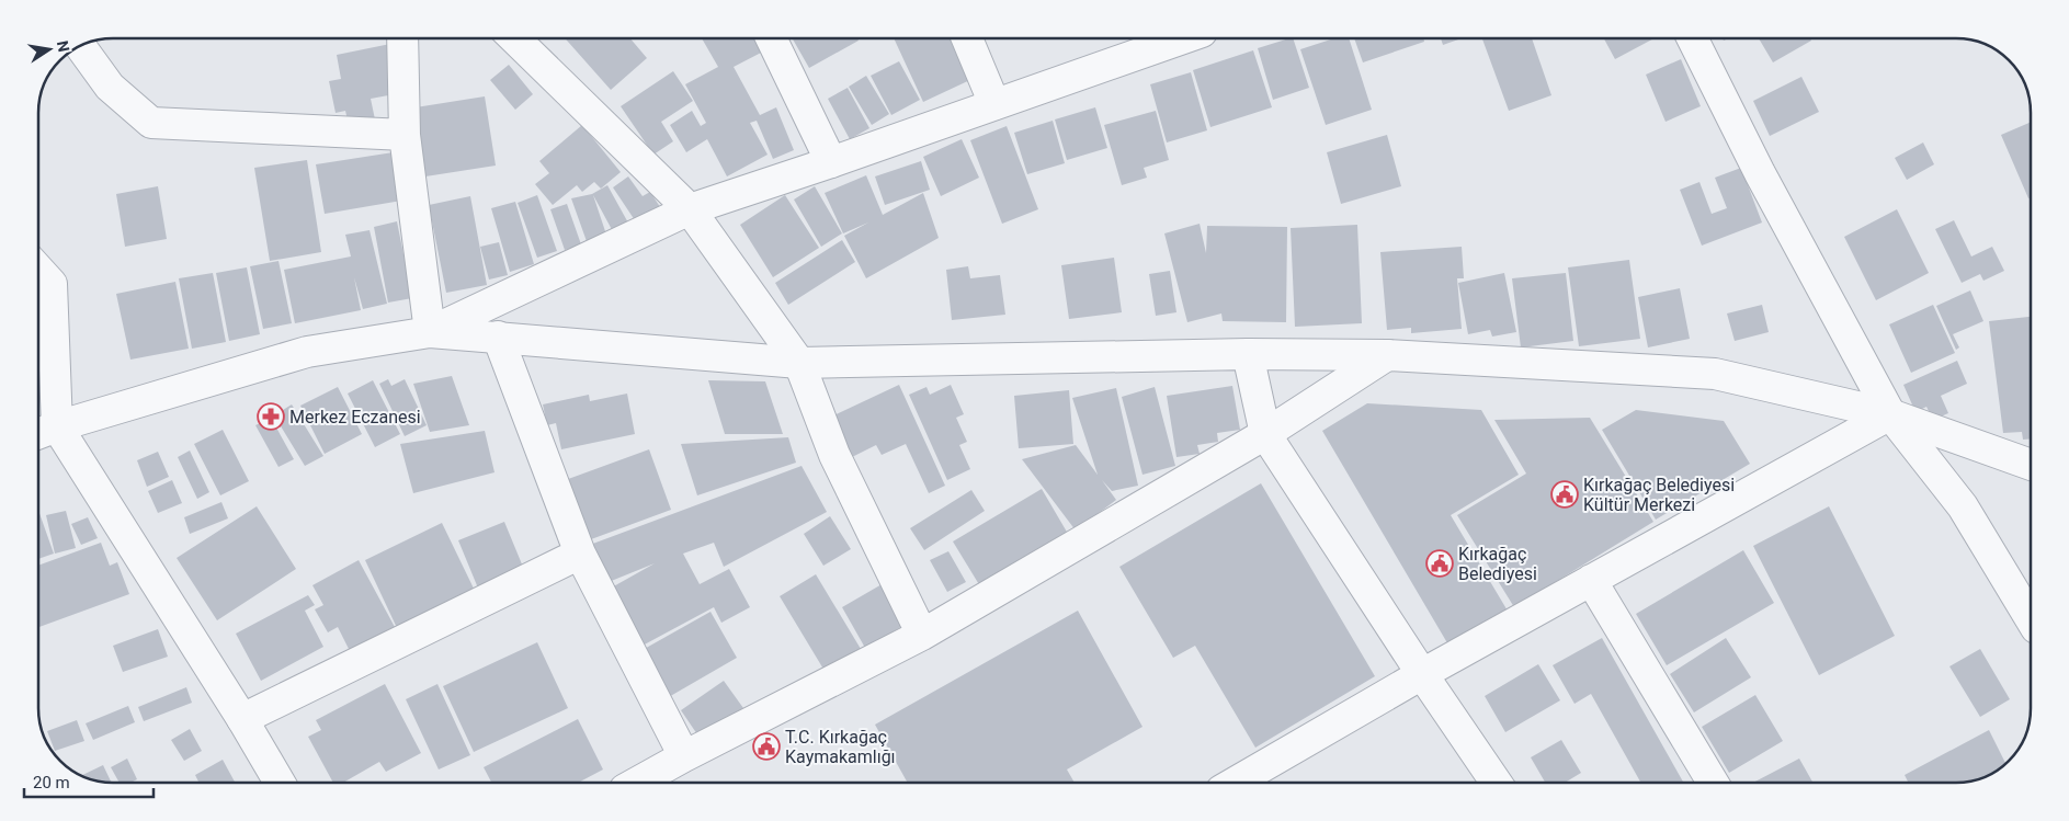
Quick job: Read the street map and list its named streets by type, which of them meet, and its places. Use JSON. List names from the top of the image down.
{
  "places": {
    "pharmacy": ["Merkez Eczanesi"],
    "public building": ["Kırkağaç Belediyesi Kültür Merkezi", "Kırkağaç Belediyesi", "T.C. Kırkağaç Kaymakamlığı"]
  },
  "scale_bar": "20 m",
  "north": "right"
}
